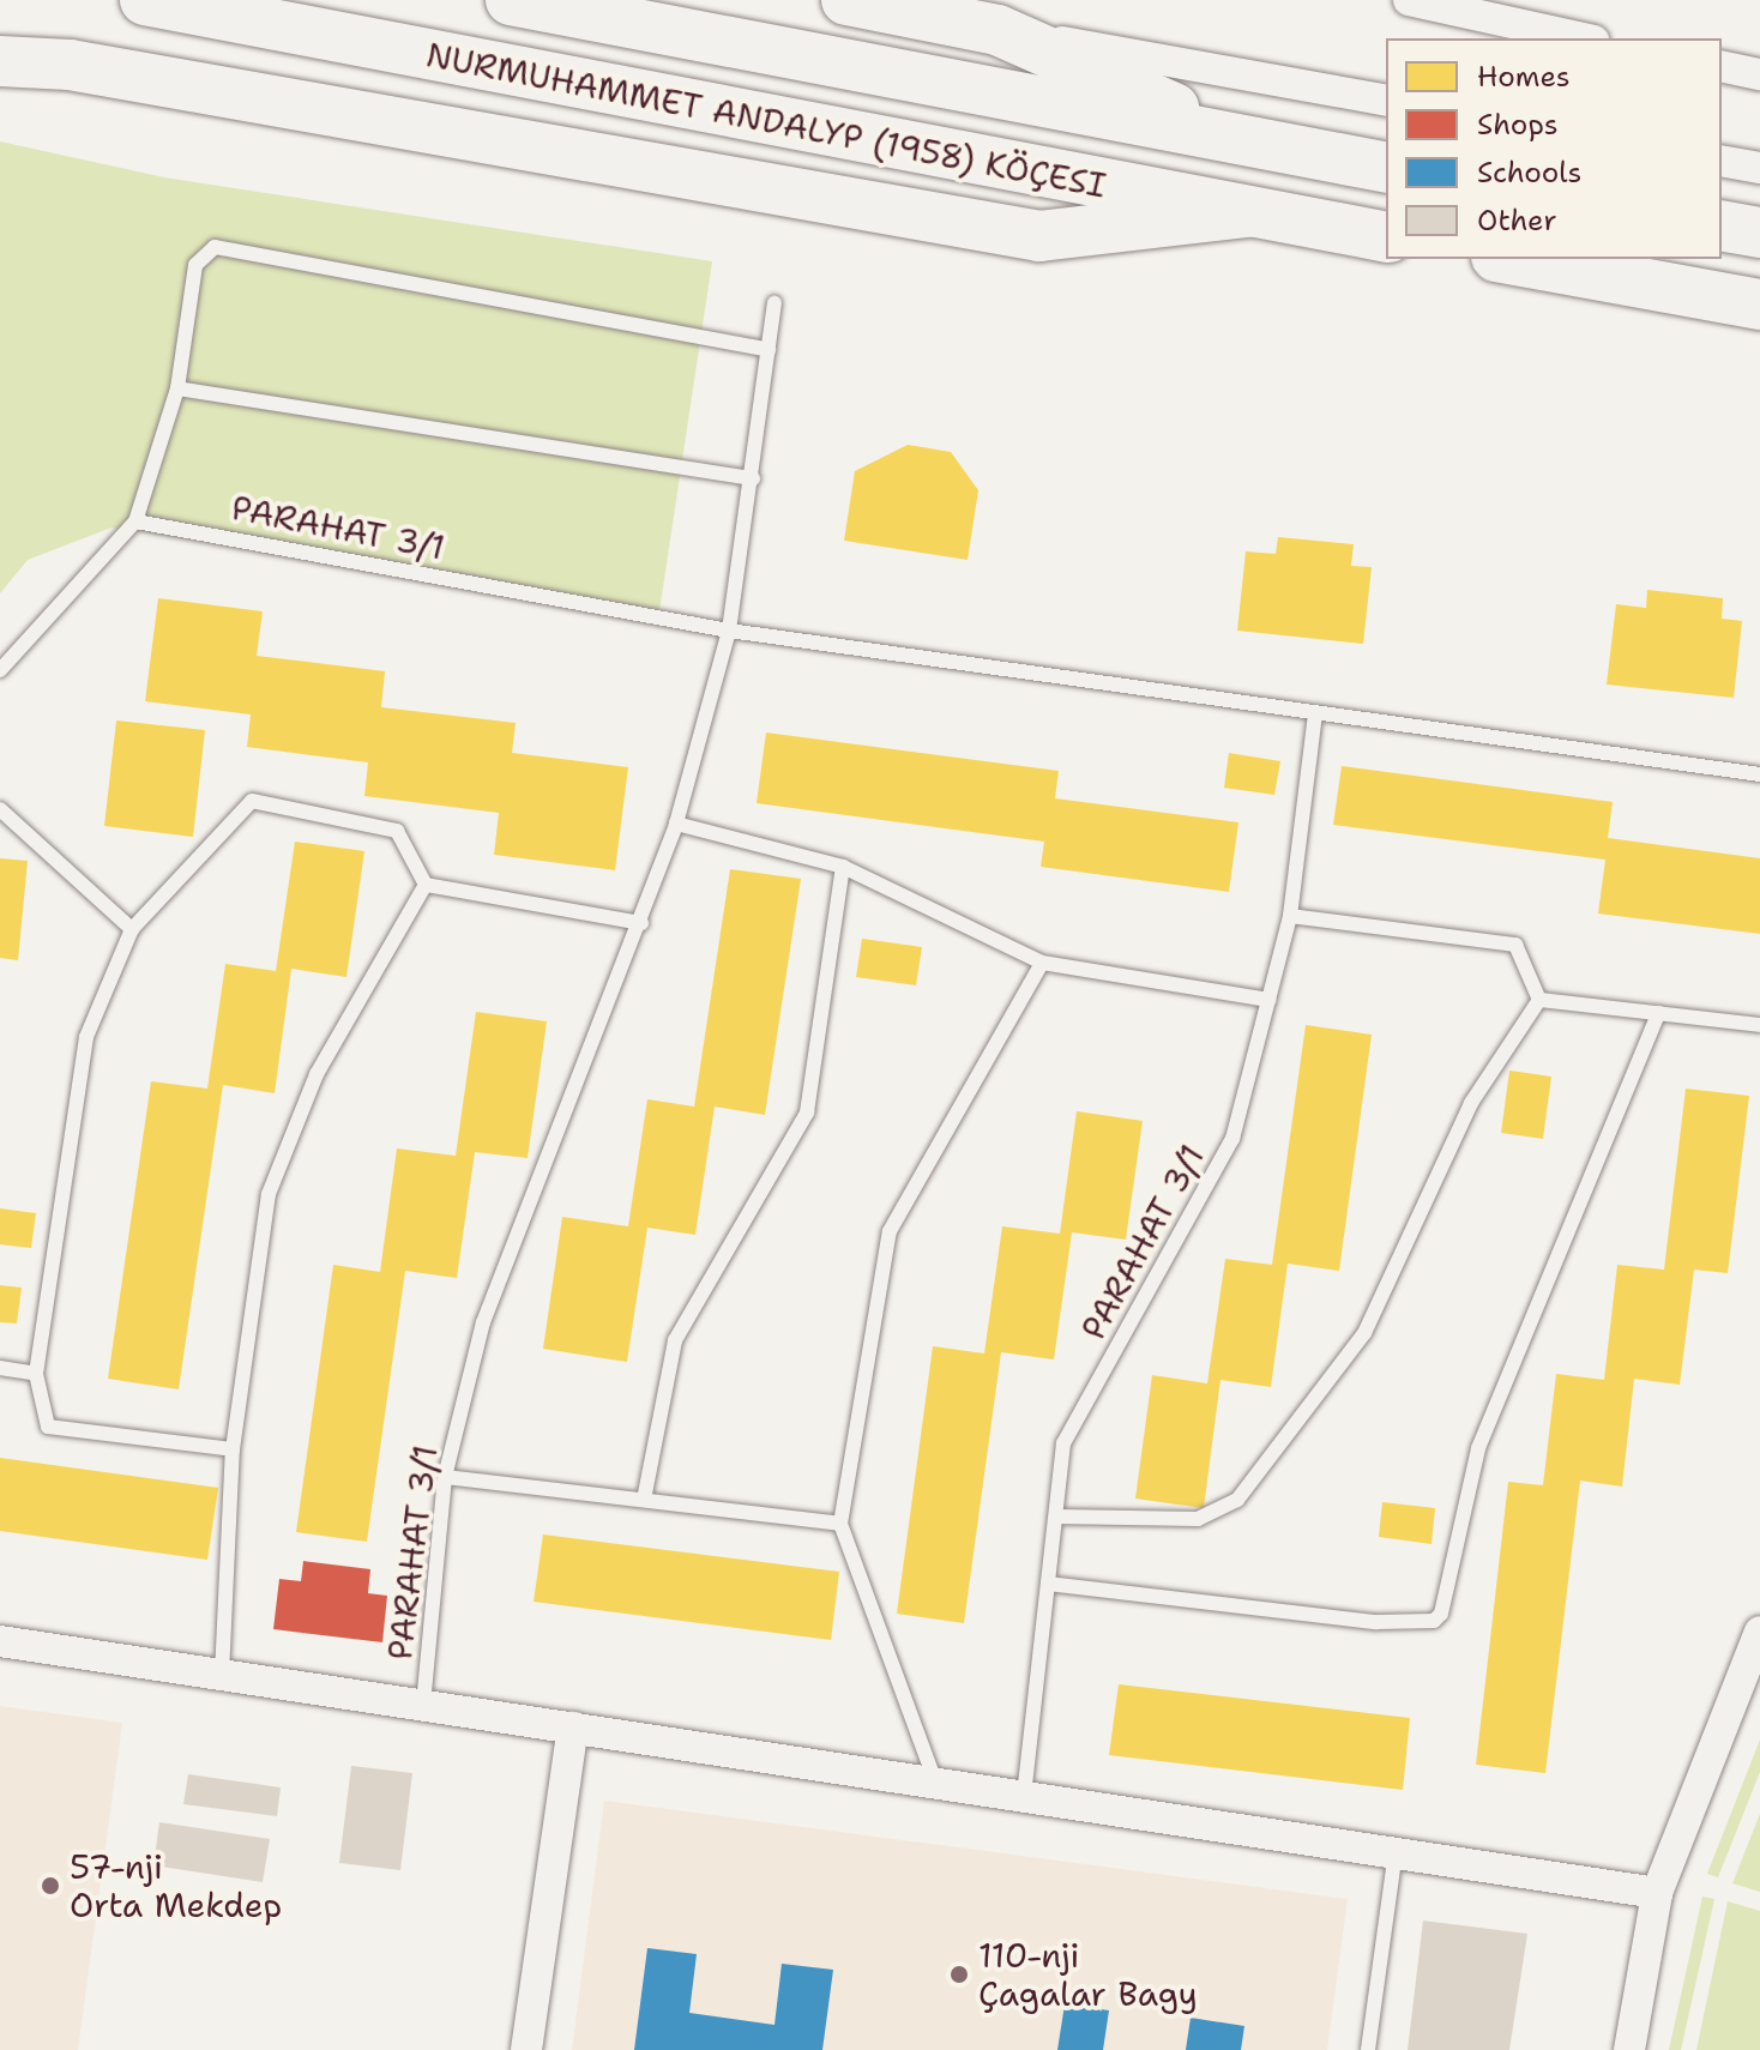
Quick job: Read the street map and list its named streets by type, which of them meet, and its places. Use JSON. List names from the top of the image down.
{
  "streets": {
    "main road": ["NURMUHAMMET ANDALYP (1958) KÖÇESI"],
    "lane": ["PARAHAT 3/1"]
  },
  "places": ["57-nji Orta Mekdep", "110-nji Çagalar Bagy"],
  "legend": [
    "Homes",
    "Shops",
    "Schools",
    "Other"
  ]
}
